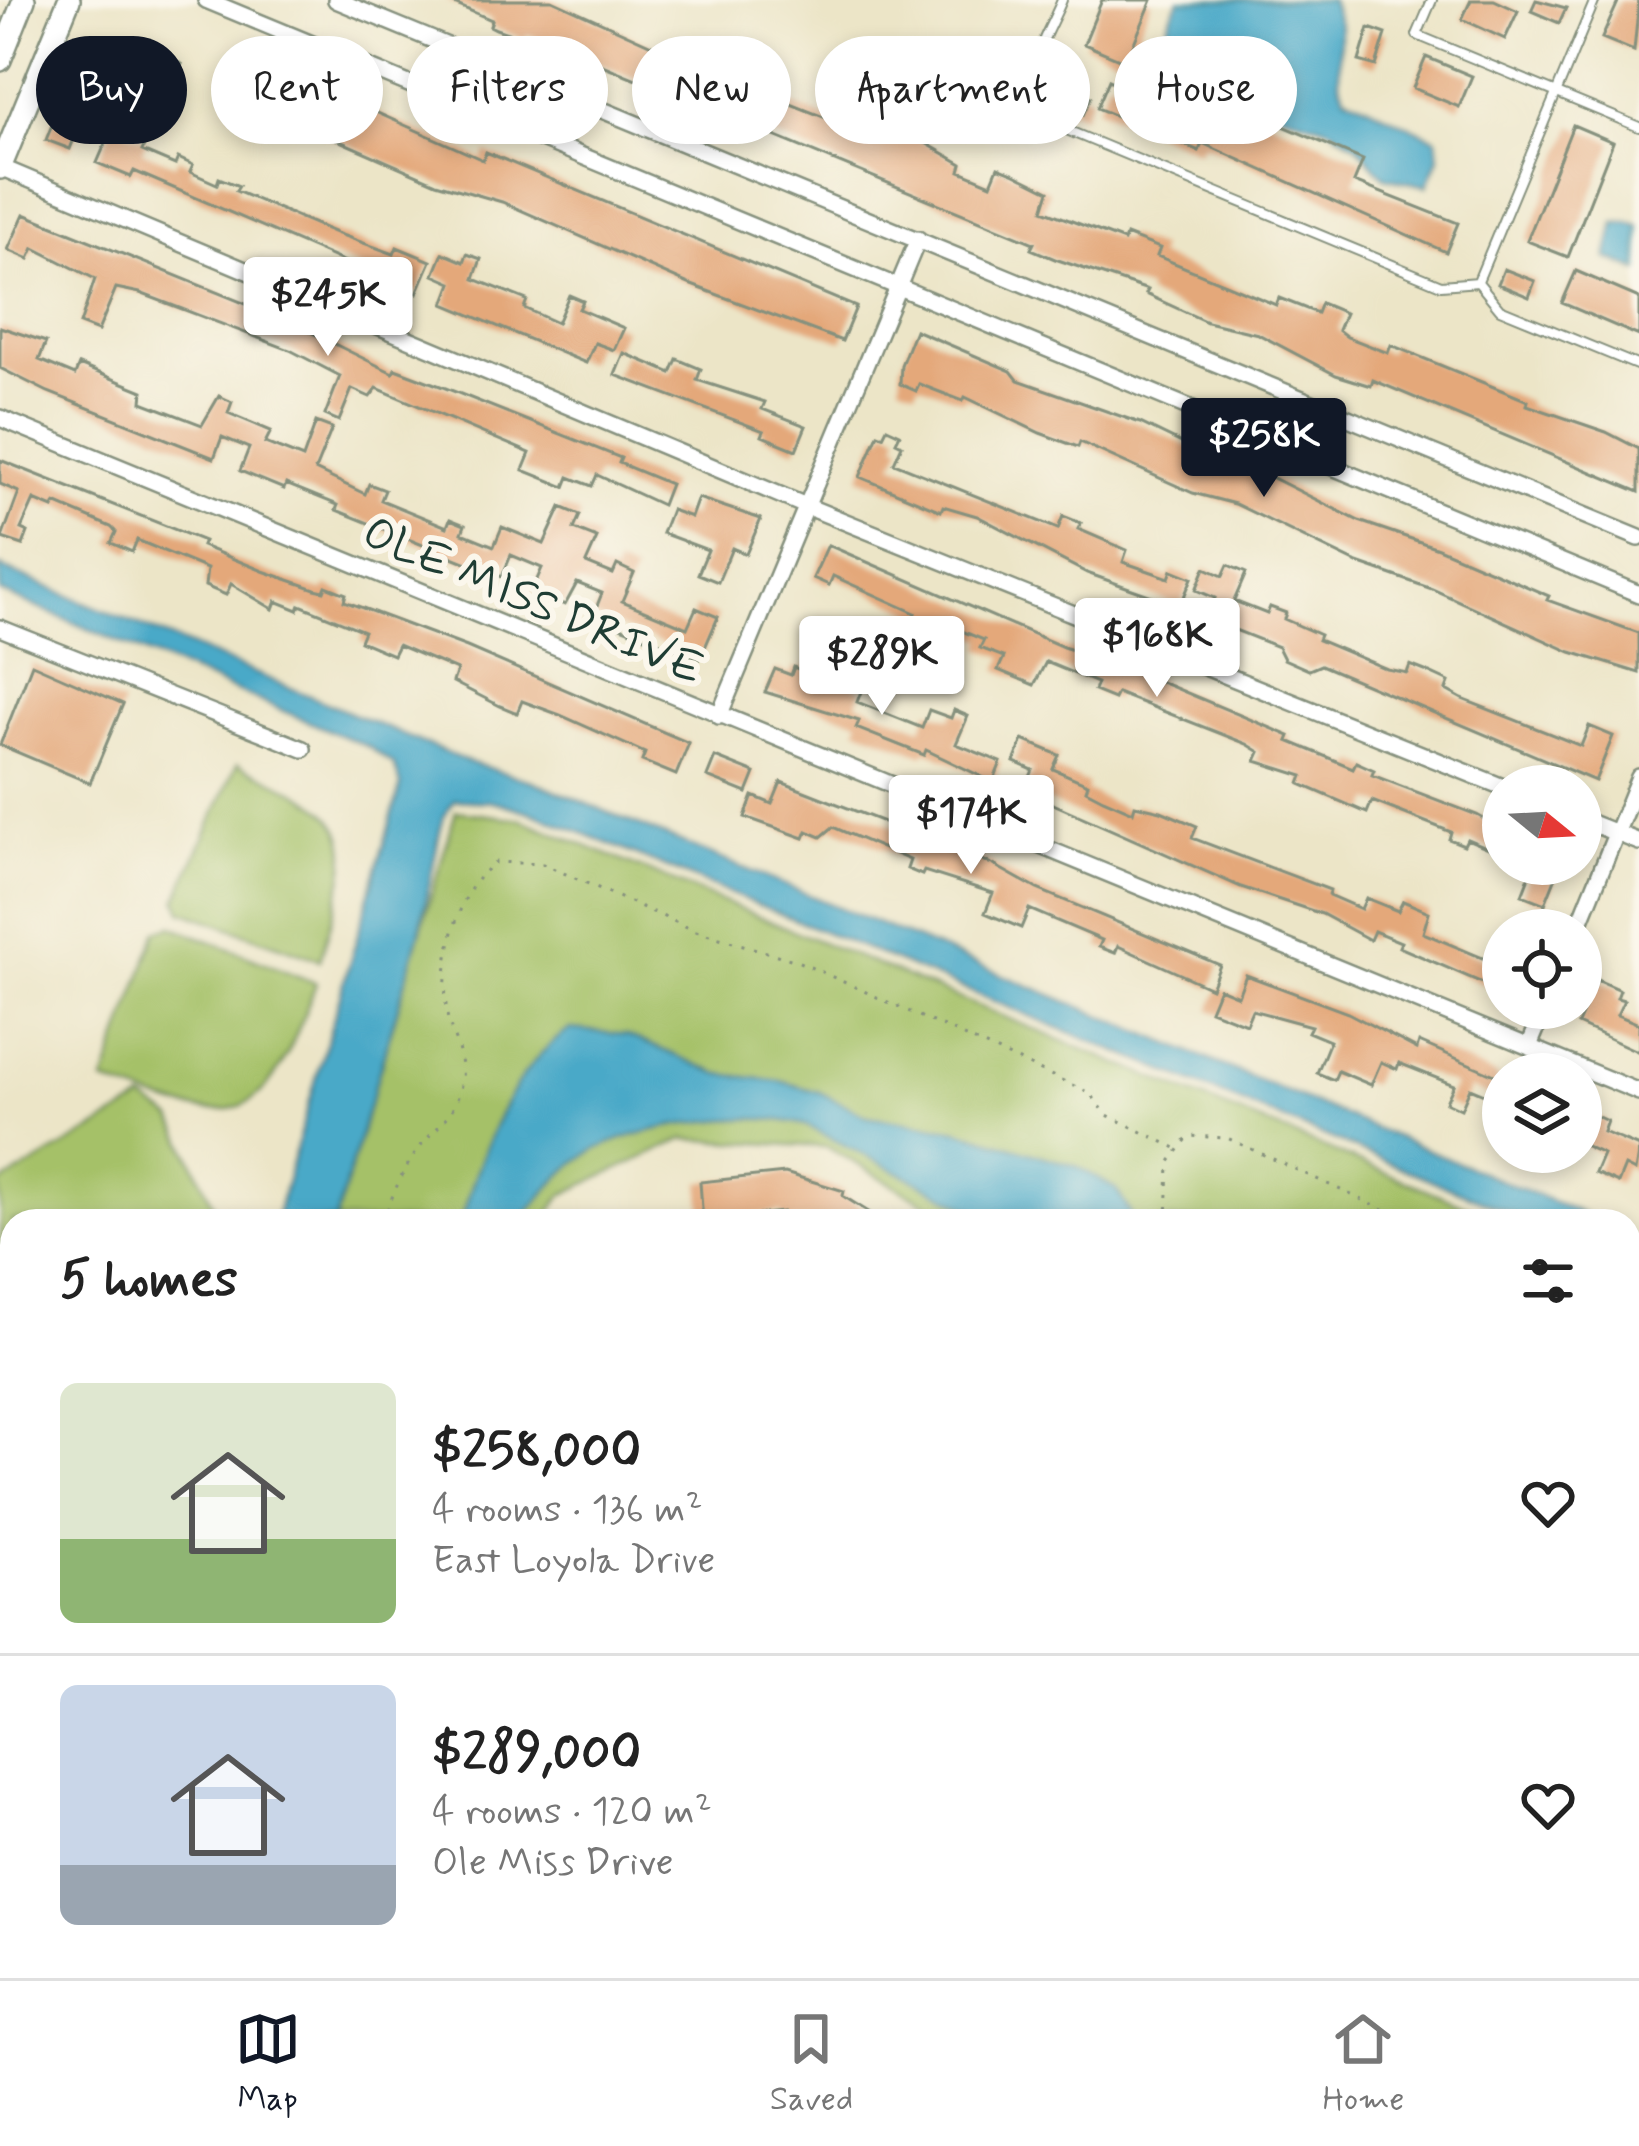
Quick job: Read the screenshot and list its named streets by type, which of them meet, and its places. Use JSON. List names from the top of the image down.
{
  "streets": {
    "street": ["OLE MISS DRIVE"]
  },
  "north": "right",
  "page": {
    "chip": [
      "Buy",
      "Rent",
      "Filters",
      "New",
      "Apartment",
      "House"
    ],
    "price": [
      "$245K",
      "$258K",
      "$168K",
      "$289K",
      "$174K"
    ],
    "heading": "5 homes",
    "list": [
      {
        "name": "$258,000",
        "note": "4 rooms · 136 m² · East Loyola Drive"
      },
      {
        "name": "$289,000",
        "note": "4 rooms · 120 m² · Ole Miss Drive"
      }
    ],
    "tabs": ["Map", "Saved", "Home"]
  }
}
